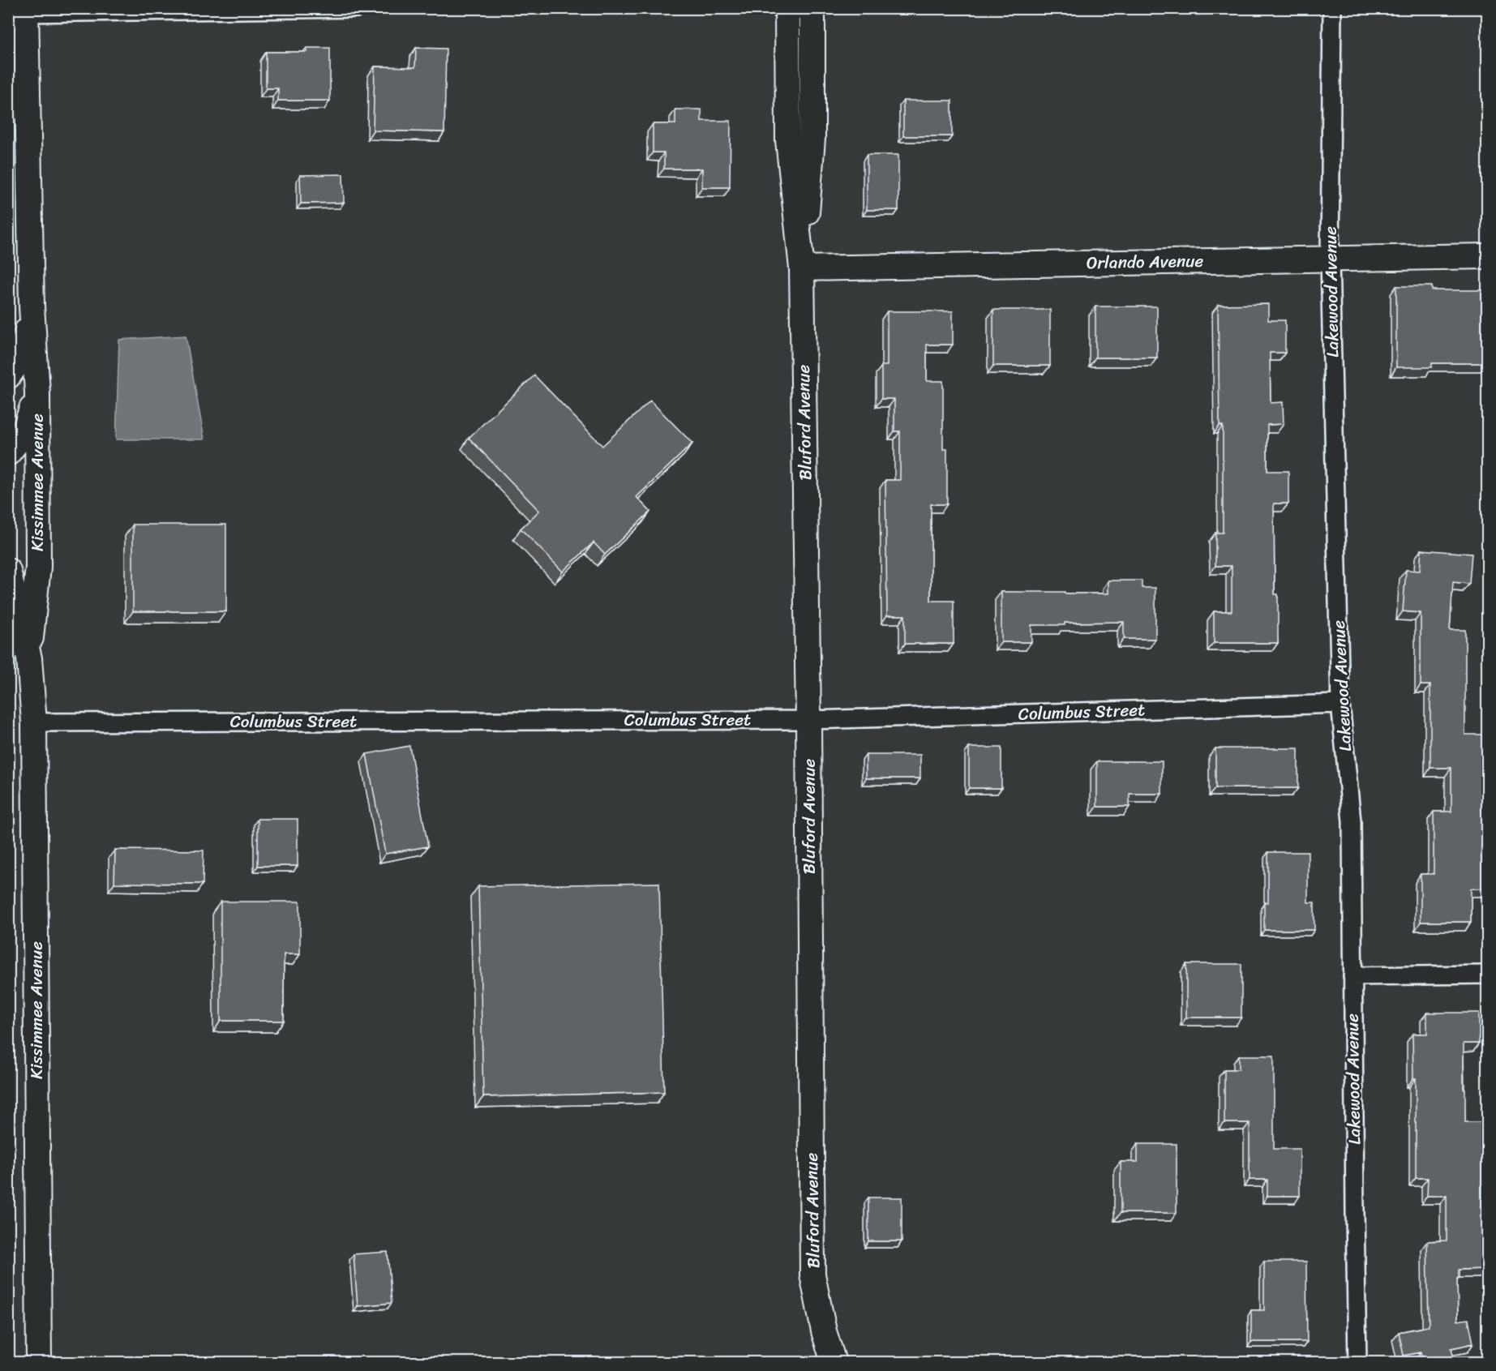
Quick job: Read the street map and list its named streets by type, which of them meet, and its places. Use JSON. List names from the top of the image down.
{
  "streets": {
    "street": [
      "Orlando Avenue",
      "Lakewood Avenue",
      "Bluford Avenue",
      "Kissimmee Avenue",
      "Columbus Street"
    ]
  },
  "crossings": [
    ["Orlando Avenue", "Lakewood Avenue"],
    ["Orlando Avenue", "Bluford Avenue"],
    ["Lakewood Avenue", "Columbus Street"],
    ["Bluford Avenue", "Columbus Street"],
    ["Kissimmee Avenue", "Columbus Street"]
  ]
}
